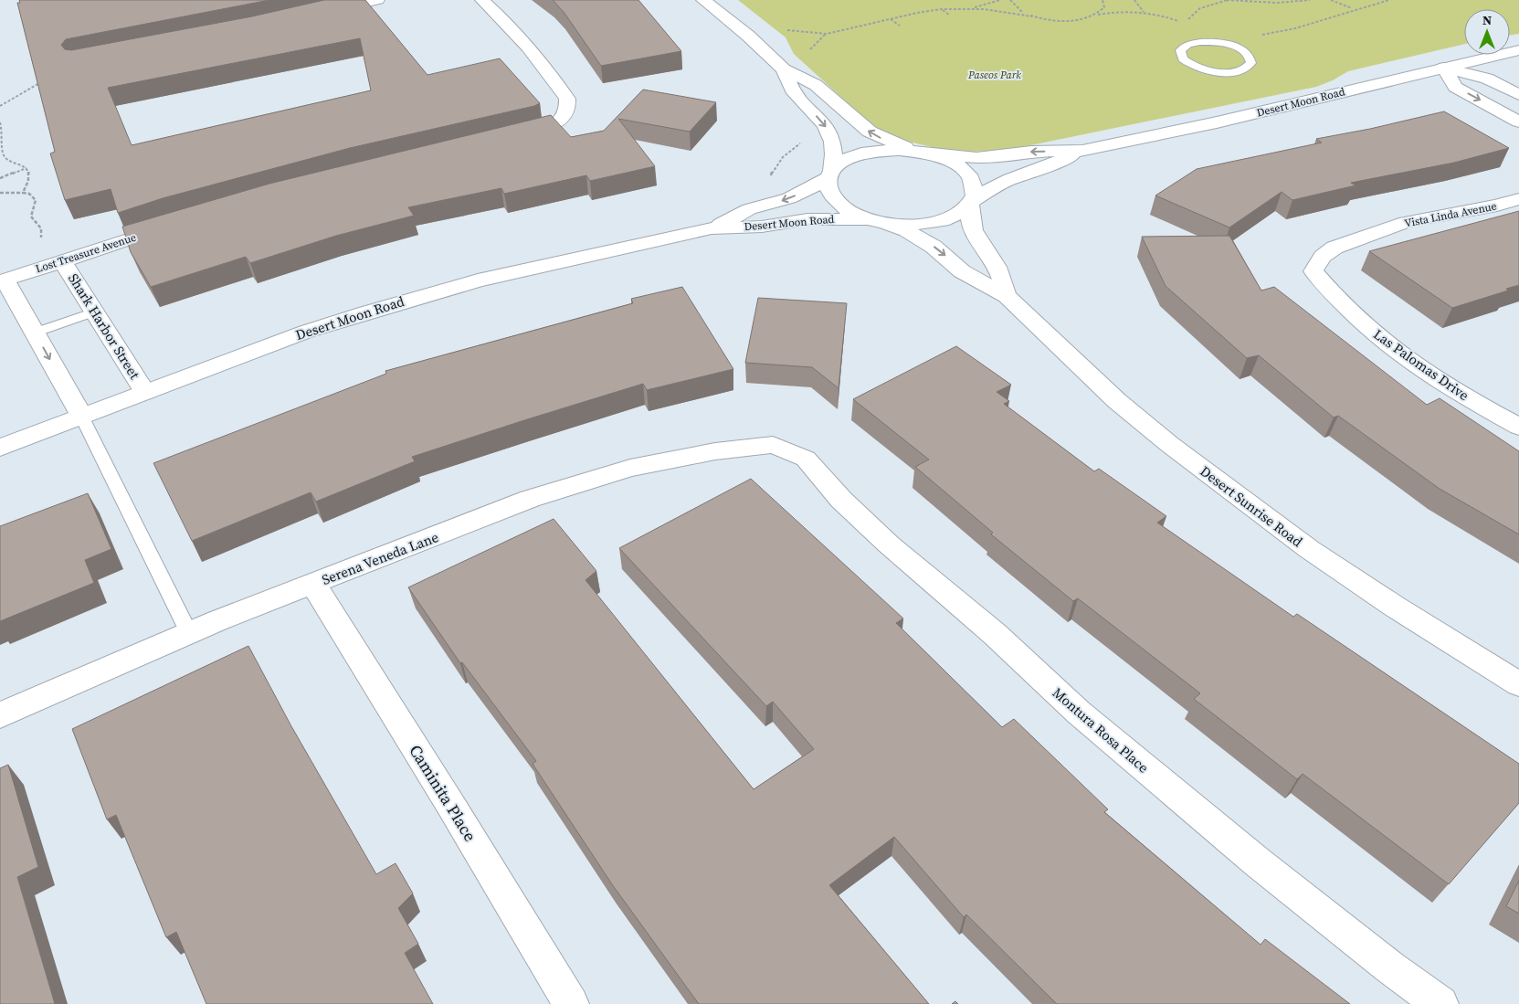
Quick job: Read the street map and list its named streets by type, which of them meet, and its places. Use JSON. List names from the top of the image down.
{
  "streets": {
    "street": [
      "Desert Moon Road",
      "Vista Linda Avenue",
      "Lost Treasure Avenue",
      "Shark Harbor Street",
      "Las Palomas Drive",
      "Desert Sunrise Road",
      "Serena Veneda Lane",
      "Montura Rosa Place",
      "Caminita Place"
    ]
  },
  "crossings": [
    ["Desert Moon Road", "Shark Harbor Street"],
    ["Desert Moon Road", "Desert Sunrise Road"],
    ["Vista Linda Avenue", "Las Palomas Drive"],
    ["Lost Treasure Avenue", "Shark Harbor Street"],
    ["Serena Veneda Lane", "Montura Rosa Place"],
    ["Serena Veneda Lane", "Caminita Place"]
  ],
  "parks": ["Paseos Park"],
  "north": "top"
}
